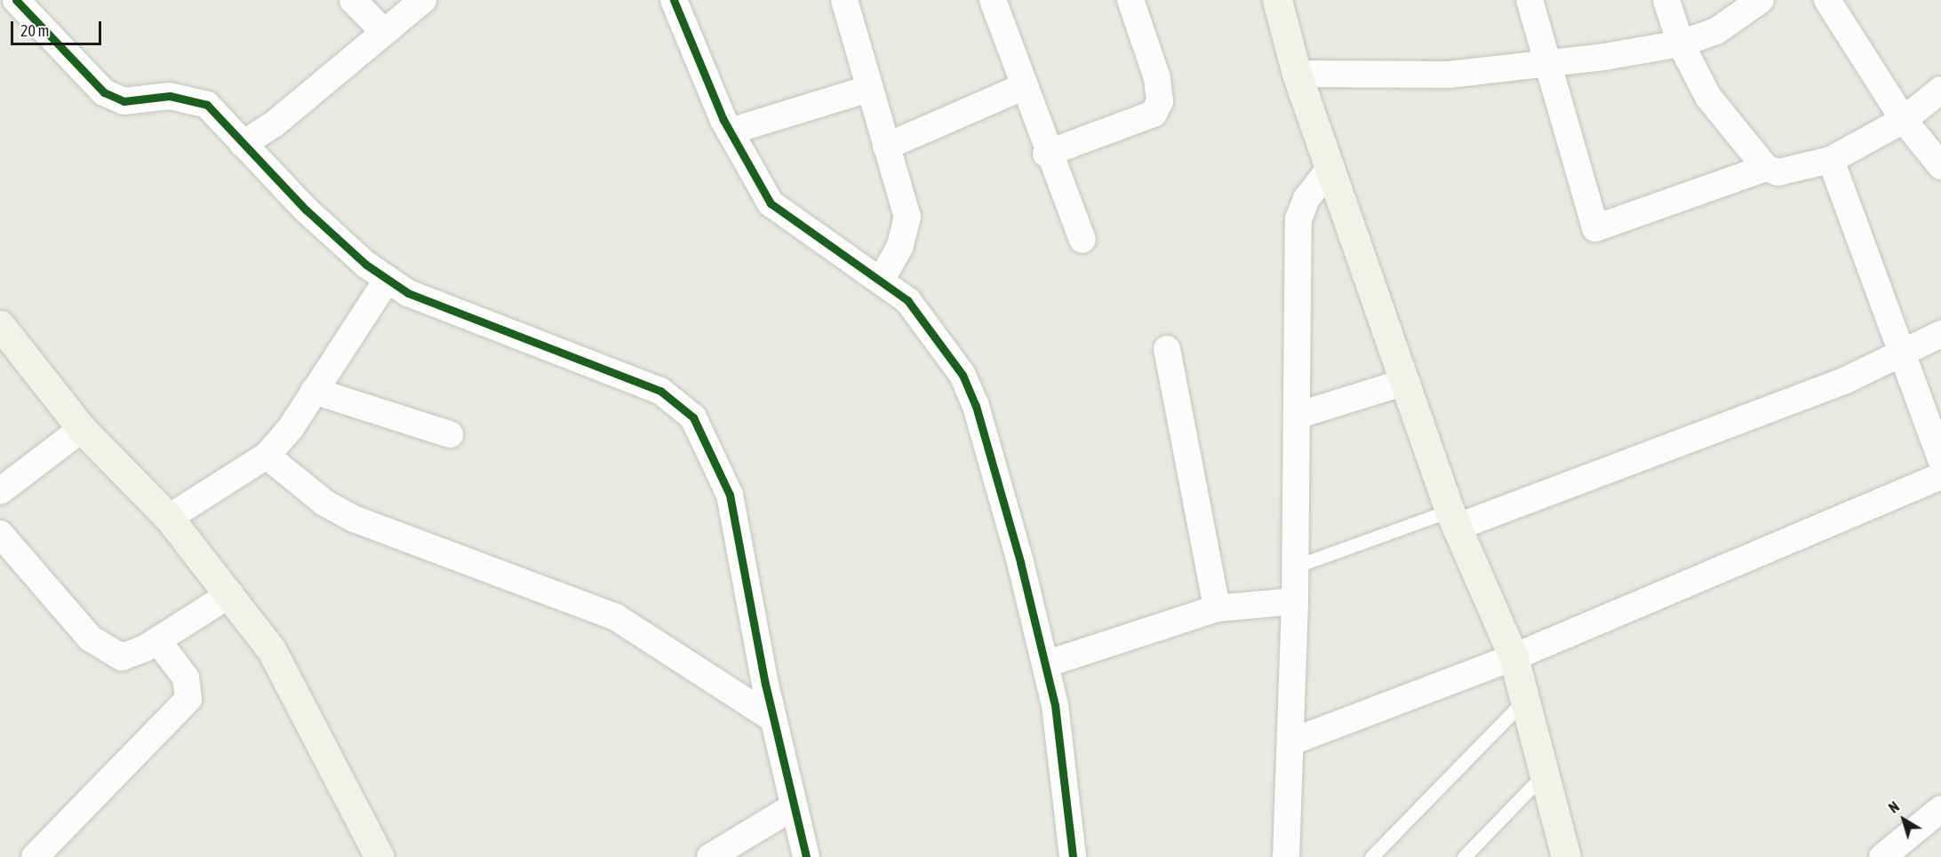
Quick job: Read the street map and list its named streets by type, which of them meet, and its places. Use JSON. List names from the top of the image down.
{
  "scale_bar": "20 m",
  "north": "top left"
}
